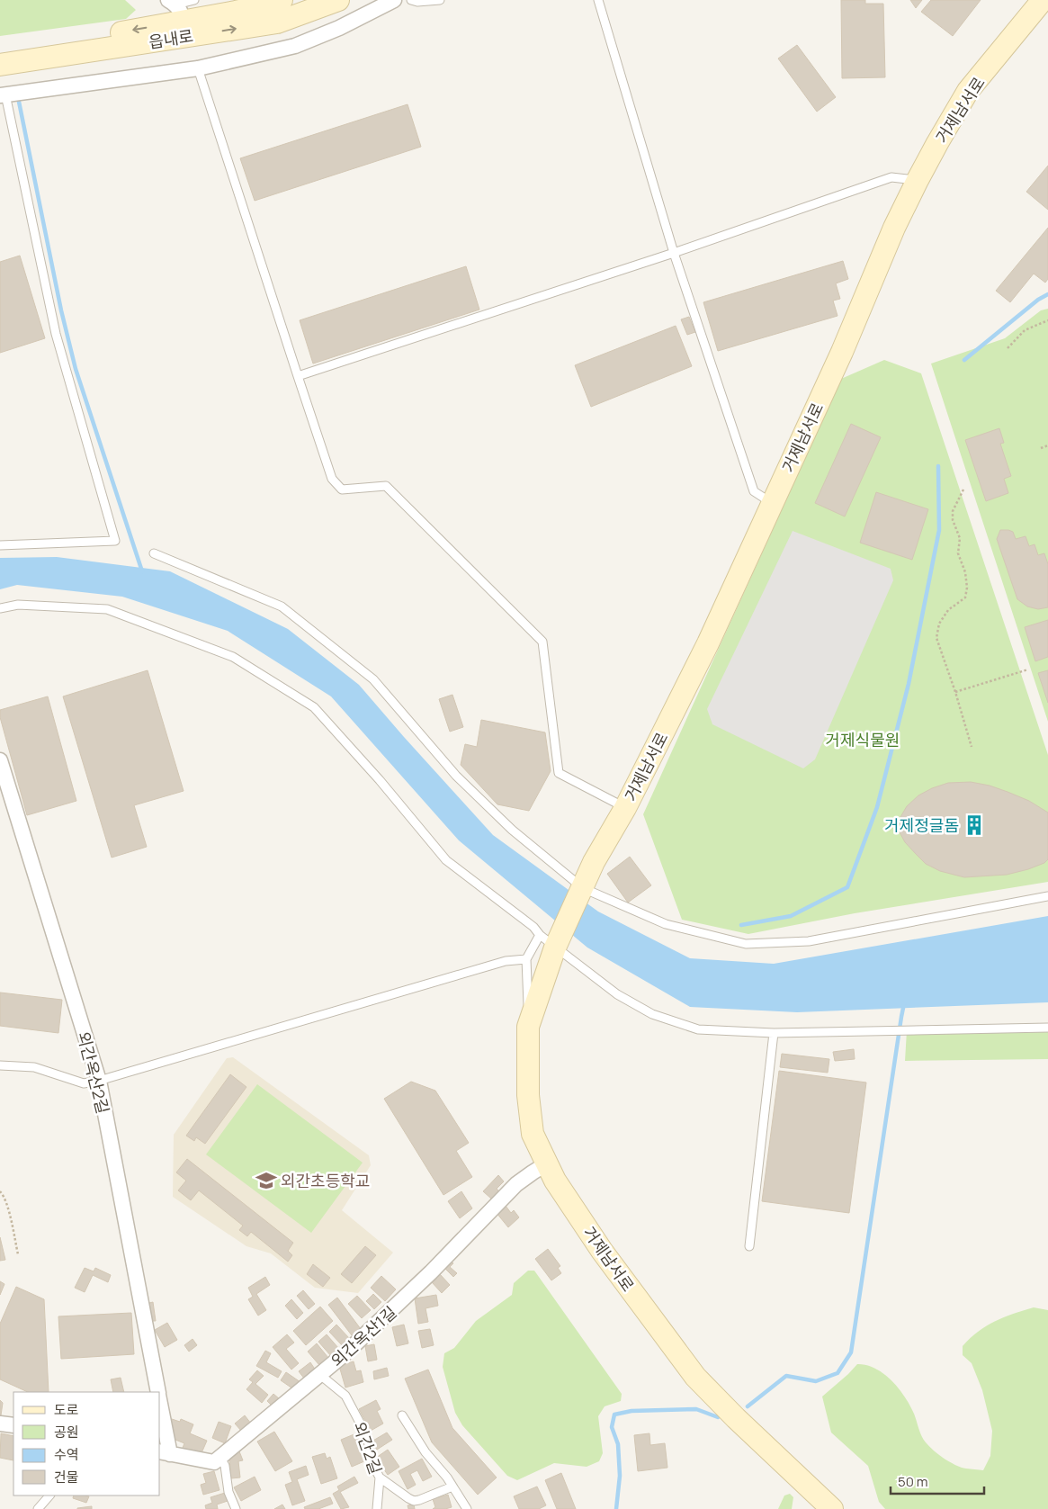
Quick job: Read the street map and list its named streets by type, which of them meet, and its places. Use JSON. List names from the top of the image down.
{
  "streets": {
    "main road": ["읍내로", "거제남서로"],
    "street": ["외간옥산2길", "외간옥산1길"],
    "lane": ["외간2길"]
  },
  "crossings": [
    ["거제남서로", "외간옥산1길"],
    ["외간옥산1길", "외간2길"]
  ],
  "parks": ["거제식물원"],
  "places": {
    "building": ["거제정글돔"],
    "school or university": ["외간초등학교"]
  },
  "legend": [
    "도로",
    "공원",
    "수역",
    "건물"
  ],
  "scale_bar": "50 m"
}
